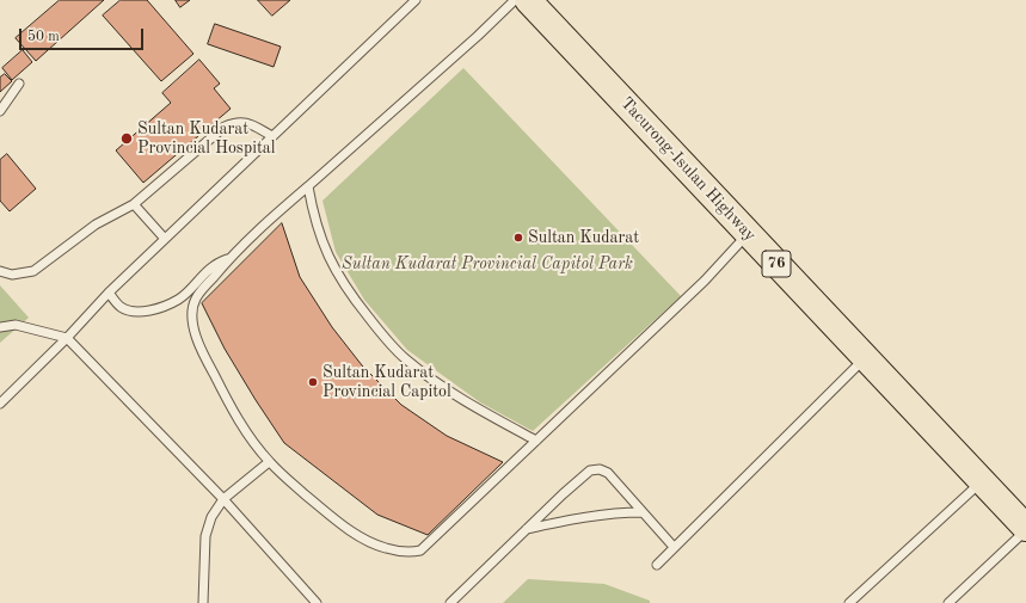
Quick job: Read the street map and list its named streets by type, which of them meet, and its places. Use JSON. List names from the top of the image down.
{
  "streets": {
    "highway": ["Tacurong-Isulan Highway", "76"]
  },
  "parks": ["Sultan Kudarat Provincial Capitol Park"],
  "places": ["Sultan Kudarat Provincial Hospital", "Sultan Kudarat", "Sultan Kudarat Provincial Capitol"],
  "scale_bar": "50 m"
}
